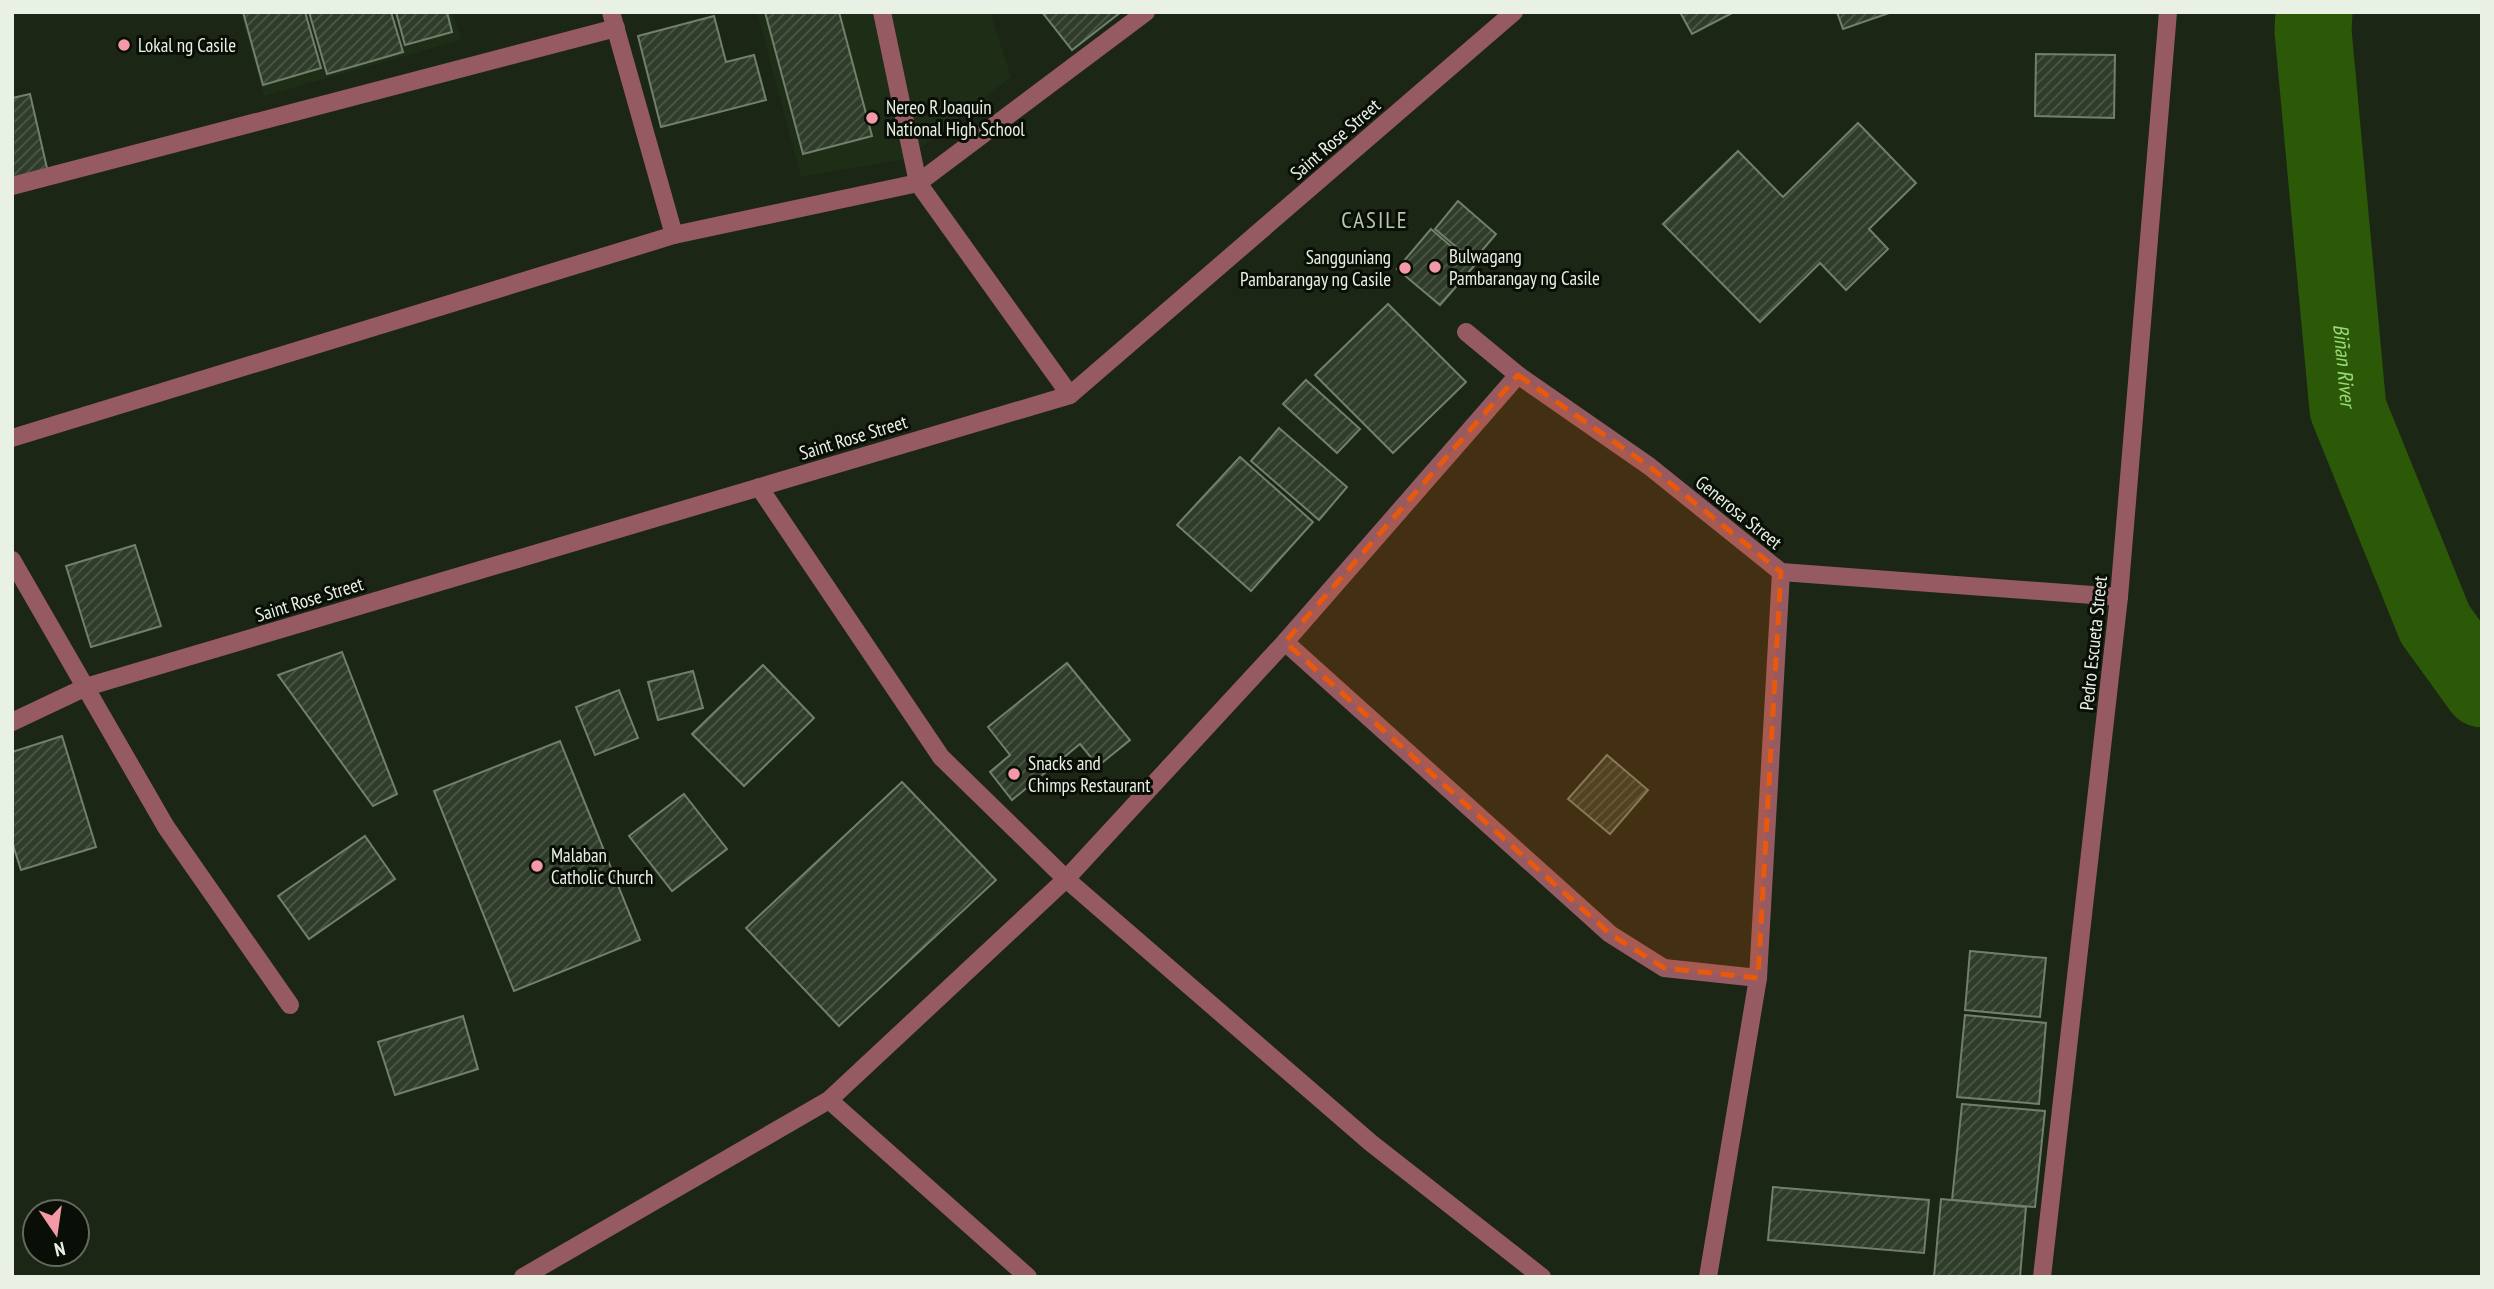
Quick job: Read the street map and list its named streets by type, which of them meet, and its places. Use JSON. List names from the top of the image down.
{
  "streets": {
    "street": ["Saint Rose Street", "Generosa Street", "Pedro Escueta Street"]
  },
  "crossings": [
    ["Generosa Street", "Pedro Escueta Street"]
  ],
  "districts": ["CASILE"],
  "water": ["Biñan River"],
  "places": [
    "Lokal ng Casile",
    "Nereo R Joaquin National High School",
    "Bulwagang Pambarangay ng Casile",
    "Sangguniang Pambarangay ng Casile",
    "Snacks and Chimps Restaurant",
    "Malaban Catholic Church"
  ],
  "north": "bottom"
}
